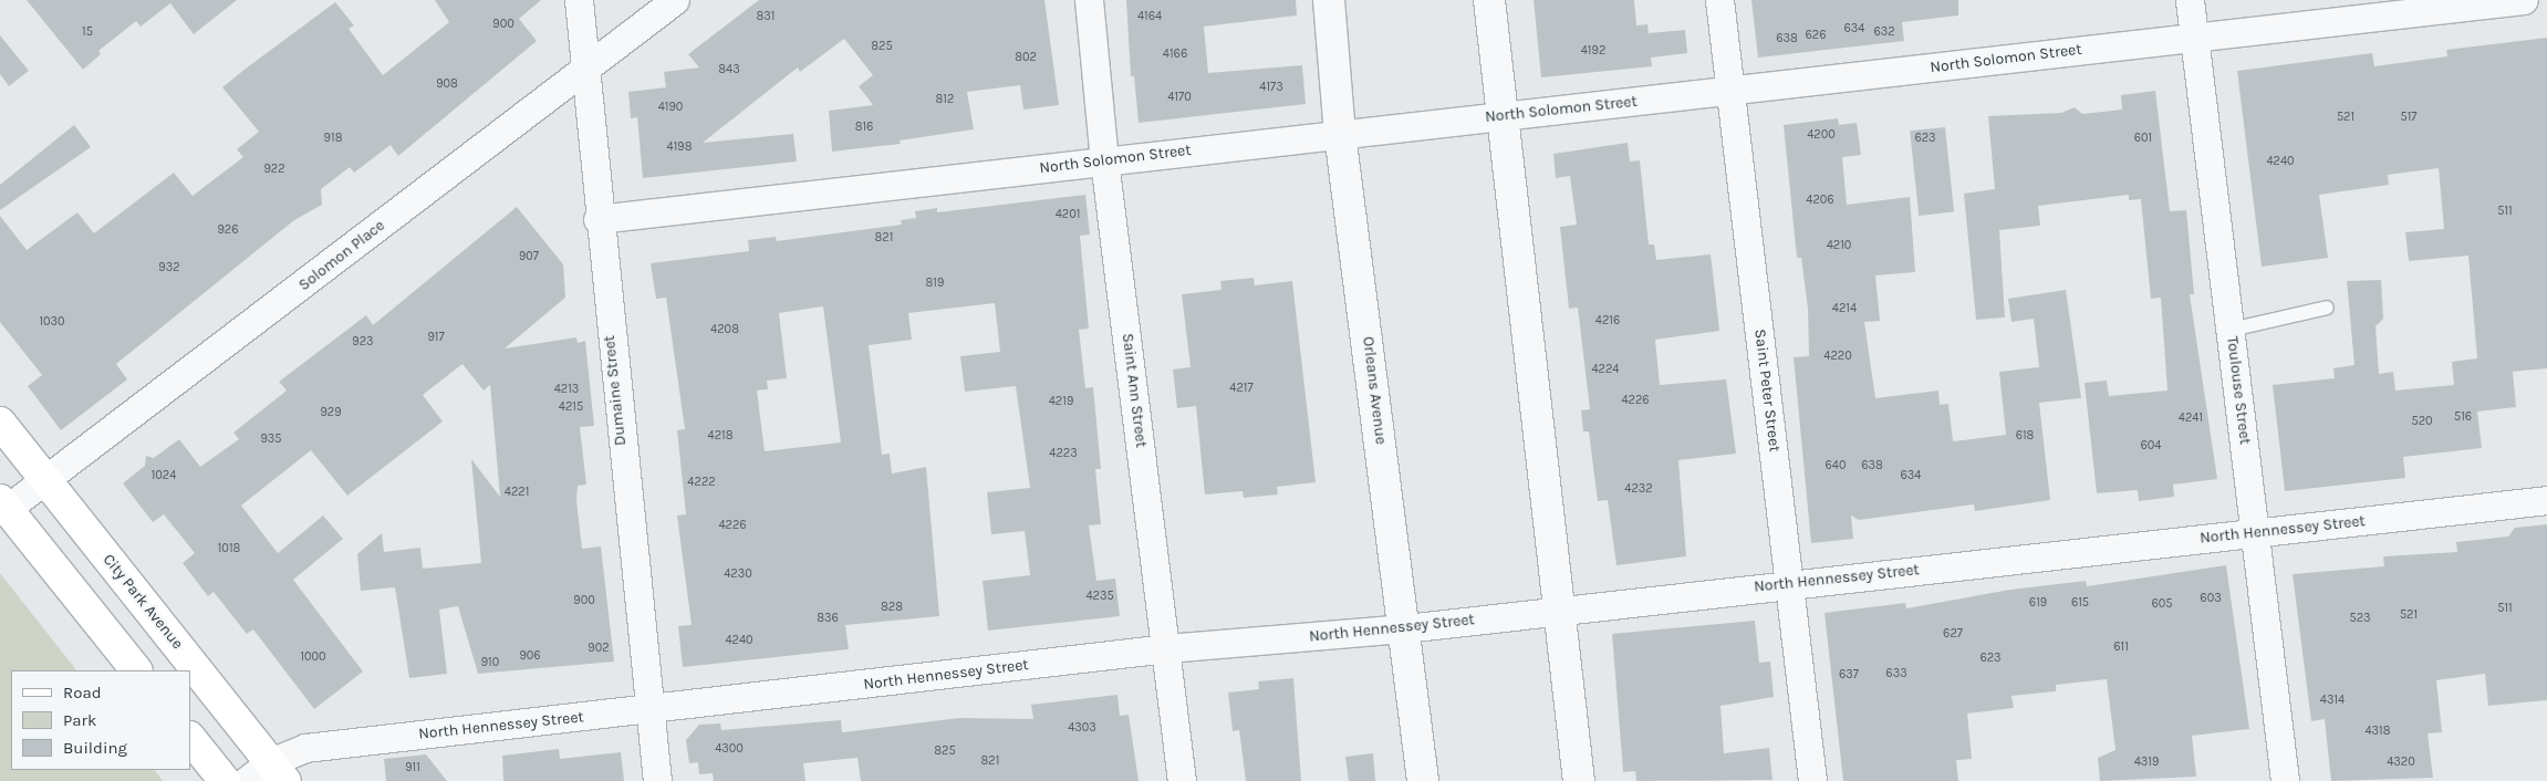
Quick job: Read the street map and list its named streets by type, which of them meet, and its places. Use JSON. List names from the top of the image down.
{
  "streets": {
    "main road": ["City Park Avenue"],
    "street": [
      "North Solomon Street",
      "Solomon Place",
      "Dumaine Street",
      "Saint Ann Street",
      "Orleans Avenue",
      "Saint Peter Street",
      "Toulouse Street",
      "North Hennessey Street"
    ]
  },
  "crossings": [
    ["North Solomon Street", "Dumaine Street"],
    ["North Solomon Street", "Saint Ann Street"],
    ["North Solomon Street", "Orleans Avenue"],
    ["North Solomon Street", "Saint Peter Street"],
    ["North Solomon Street", "Toulouse Street"],
    ["Solomon Place", "Dumaine Street"],
    ["Solomon Place", "City Park Avenue"],
    ["Dumaine Street", "North Hennessey Street"],
    ["Saint Ann Street", "North Hennessey Street"],
    ["Orleans Avenue", "North Hennessey Street"],
    ["Saint Peter Street", "North Hennessey Street"],
    ["Toulouse Street", "North Hennessey Street"],
    ["North Hennessey Street", "City Park Avenue"]
  ],
  "house_numbers": [
    "831",
    "4164",
    "900",
    "634",
    "15",
    "632",
    "626",
    "638",
    "825",
    "4192",
    "4166",
    "802",
    "843",
    "908",
    "4173",
    "4170",
    "812",
    "4190",
    "521",
    "517",
    "816",
    "4200",
    "918",
    "623",
    "601",
    "4198",
    "4240",
    "922",
    "4206",
    "511",
    "4201",
    "926",
    "821",
    "4210",
    "907",
    "932",
    "819",
    "4214",
    "4216",
    "1030",
    "4208",
    "917",
    "923",
    "4220",
    "4224",
    "4217",
    "4213",
    "4226",
    "4219",
    "4215",
    "929",
    "516",
    "4241",
    "520",
    "4218",
    "618",
    "935",
    "604",
    "4223",
    "640",
    "638",
    "1024",
    "634",
    "4222",
    "4232",
    "4221",
    "4226",
    "1018",
    "4230",
    "4235",
    "603",
    "900",
    "619",
    "615",
    "605",
    "828",
    "511",
    "521",
    "836",
    "523",
    "627",
    "4240",
    "611",
    "902",
    "906",
    "1000",
    "623",
    "910",
    "633",
    "637",
    "4314",
    "4303",
    "4318",
    "4300",
    "825",
    "821",
    "4319",
    "4320",
    "911"
  ],
  "legend": ["Road", "Park", "Building"]
}
